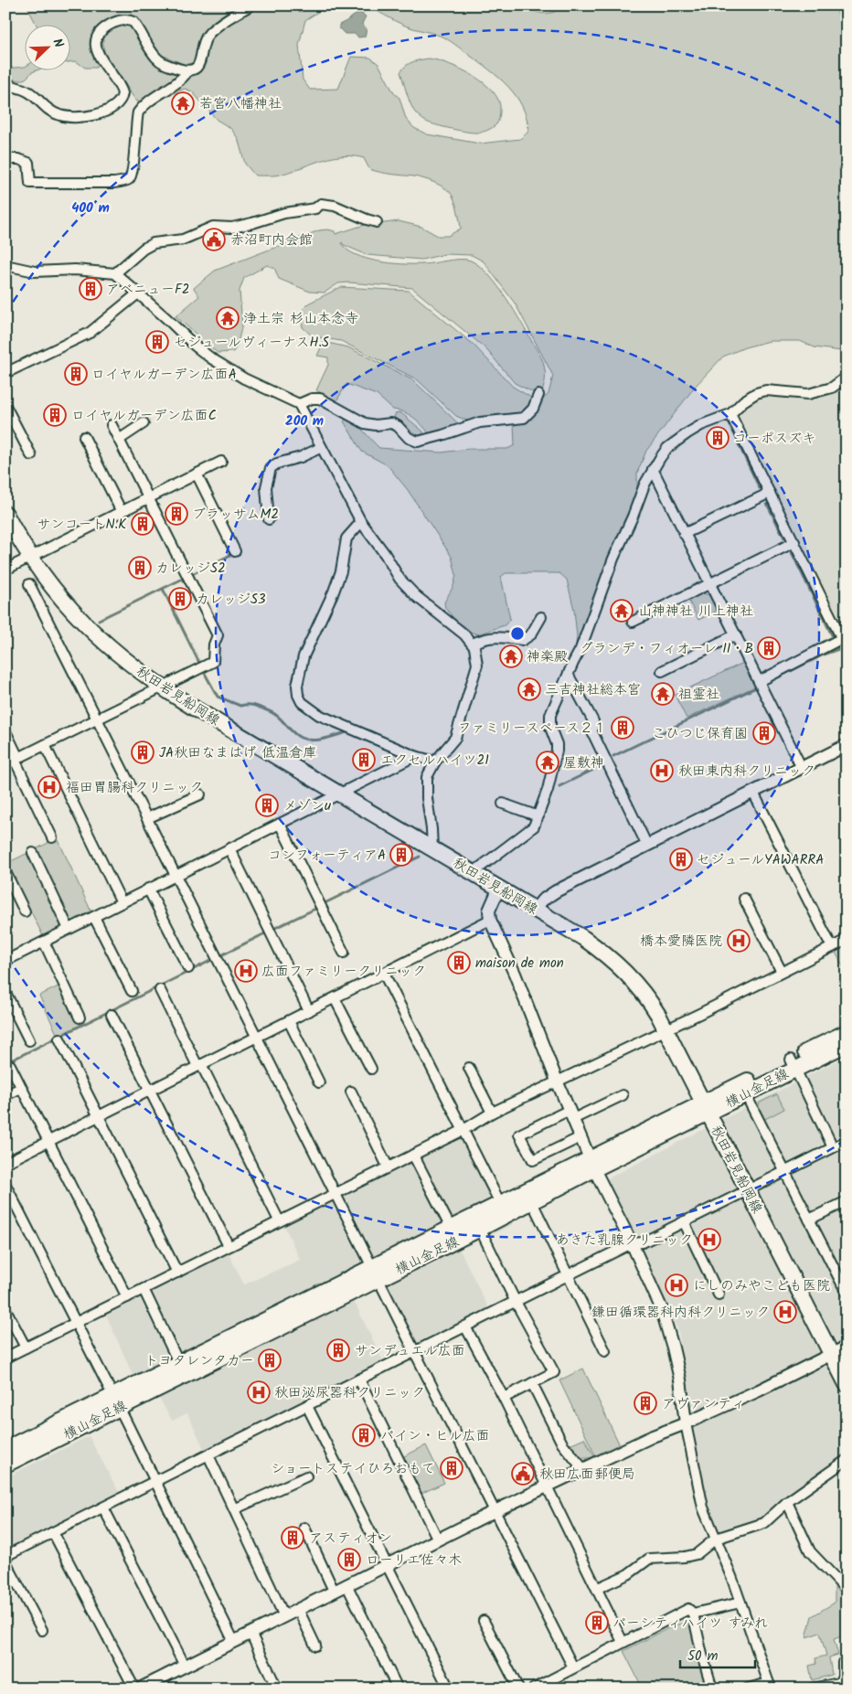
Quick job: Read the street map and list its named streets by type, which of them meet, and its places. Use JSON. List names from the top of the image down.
{
  "streets": {
    "main road": ["秋田岩見船岡線", "横山金足線"]
  },
  "crossings": [
    ["秋田岩見船岡線", "横山金足線"]
  ],
  "places": {
    "temple": [
      "若宮八幡神社",
      "浄土宗 杉山本念寺",
      "山神神社 川上神社",
      "神楽殿",
      "三吉神社総本宮",
      "祖霊社",
      "屋敷神"
    ],
    "public building": ["赤沼町内会館", "秋田広面郵便局"],
    "building": [
      "アベニューF2",
      "セジュールヴィーナスH.S",
      "ロイヤルガーデン広面A",
      "ロイヤルガーデン広面C",
      "コーポスズキ",
      "ブラッサムM2",
      "サンコートN.K",
      "カレッジS2",
      "カレッジS3",
      "グランデ・フィオーレ II・B",
      "ファミリースペース２１",
      "こひつじ保育園",
      "JA秋田なまはげ 低温倉庫",
      "エクセルハイツ21",
      "メゾンu",
      "コンフォーティアA",
      "セジュールYAWARRA",
      "maison de mon",
      "サンデュエル広面",
      "トヨタレンタカー",
      "アヴァンティ",
      "パイン・ヒル広面",
      "ショートステイひろおもて",
      "アスティオン",
      "ローリエ佐々木",
      "パーシティハイツ すみれ"
    ],
    "hospital": [
      "秋田東内科クリニック",
      "福田胃腸科クリニック",
      "橋本愛隣医院",
      "広面ファミリークリニック",
      "あきた乳腺クリニック",
      "にしのみやこども医院",
      "鎌田循環器科内科クリニック",
      "秋田泌尿器科クリニック"
    ]
  },
  "scale_bar": "50 m",
  "north": "top right",
  "rings": ["400 m", "200 m"]
}
